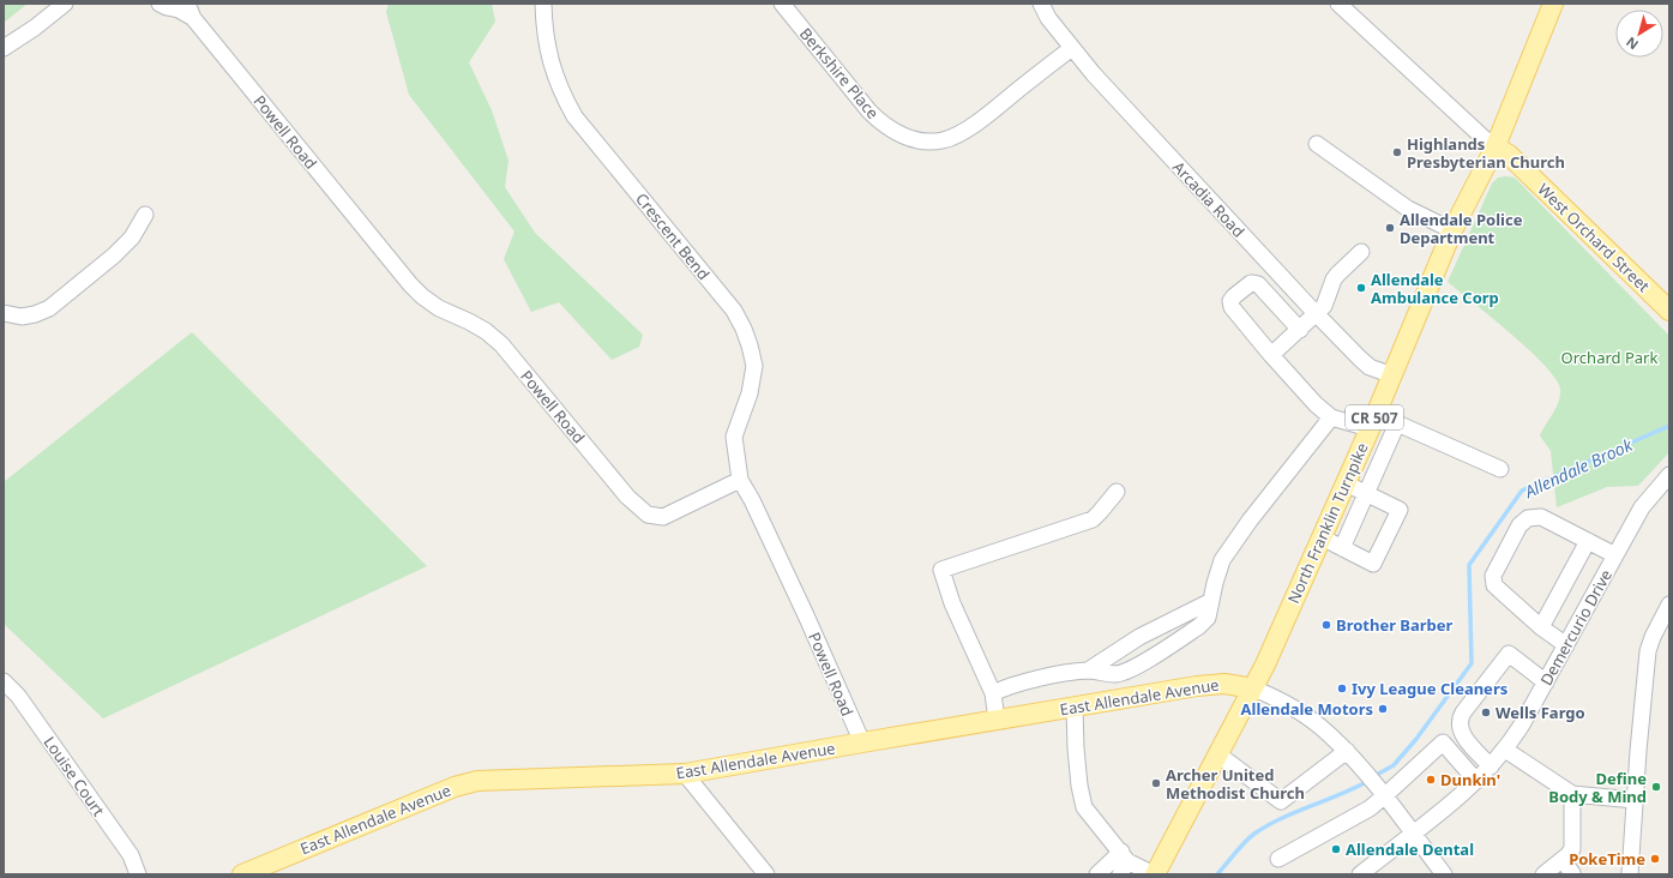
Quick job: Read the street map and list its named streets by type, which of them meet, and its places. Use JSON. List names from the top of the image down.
{
  "streets": {
    "main road": [
      "West Orchard Street",
      "CR 507",
      "North Franklin Turnpike",
      "East Allendale Avenue"
    ],
    "street": [
      "Berkshire Place",
      "Powell Road",
      "Arcadia Road",
      "Crescent Bend",
      "Demercurio Drive",
      "Louise Court"
    ]
  },
  "crossings": [
    ["Berkshire Place", "Arcadia Road"],
    ["Powell Road", "Crescent Bend"],
    ["Powell Road", "East Allendale Avenue"],
    ["Arcadia Road", "North Franklin Turnpike"],
    ["West Orchard Street", "CR 507"],
    ["West Orchard Street", "North Franklin Turnpike"],
    ["CR 507", "North Franklin Turnpike"],
    ["CR 507", "East Allendale Avenue"],
    ["North Franklin Turnpike", "East Allendale Avenue"]
  ],
  "water": ["Allendale Brook"],
  "parks": ["Orchard Park"],
  "places": [
    "Highlands Presbyterian Church",
    "Allendale Police Department",
    "Allendale Ambulance Corp",
    "Brother Barber",
    "Ivy League Cleaners",
    "Allendale Motors",
    "Wells Fargo",
    "Dunkin'",
    "Archer United Methodist Church",
    "Define Body & Mind",
    "Allendale Dental",
    "PokeTime"
  ],
  "north": "bottom left"
}
